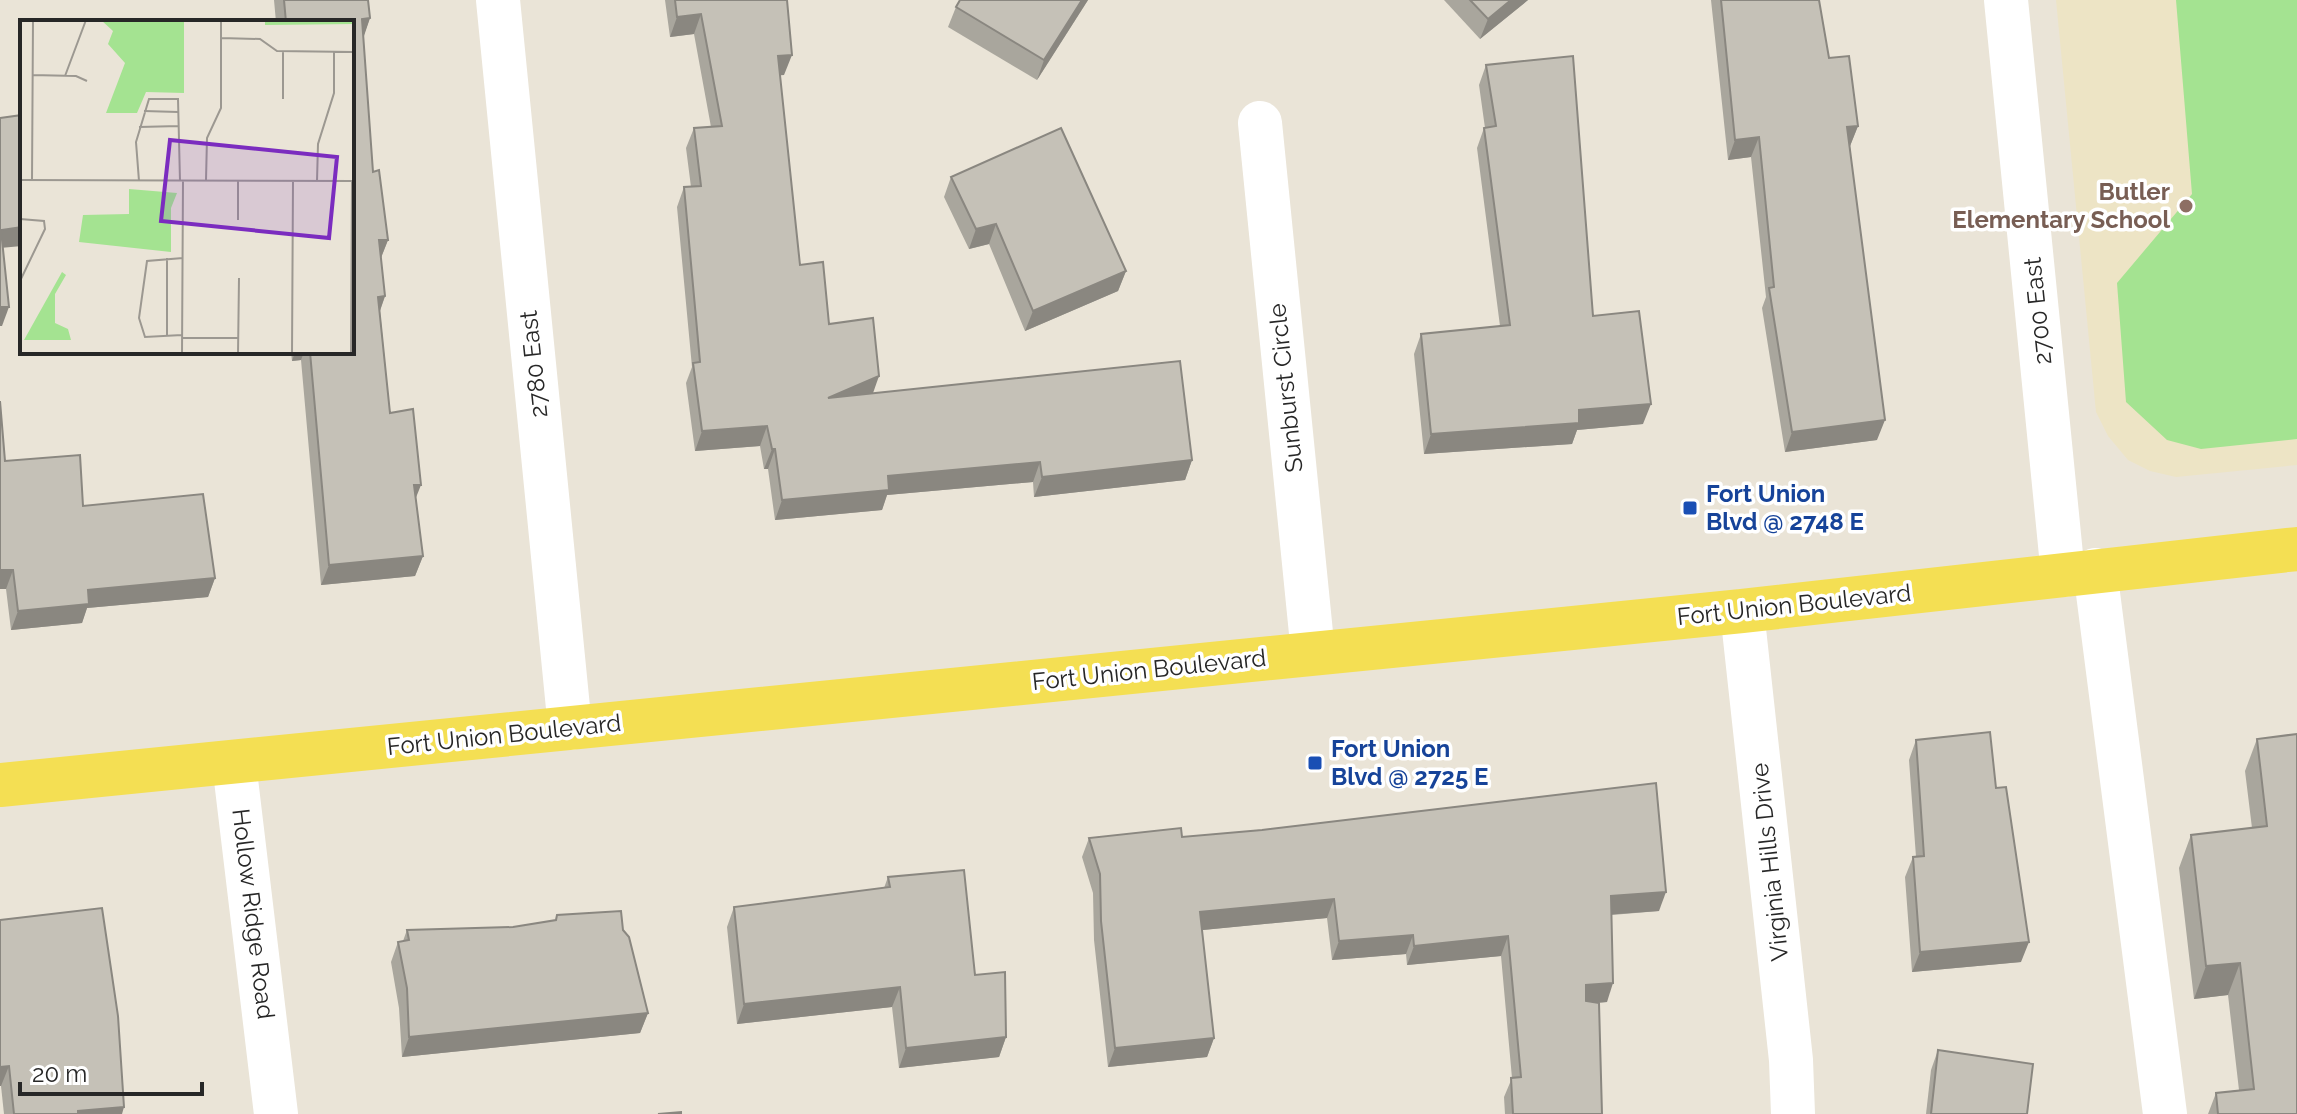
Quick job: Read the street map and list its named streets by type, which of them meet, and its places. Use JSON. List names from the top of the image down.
{
  "streets": {
    "main road": ["Fort Union Boulevard"],
    "street": [
      "2700 East",
      "2780 East",
      "Sunburst Circle",
      "Virginia Hills Drive",
      "Hollow Ridge Road"
    ]
  },
  "crossings": [
    ["2700 East", "Fort Union Boulevard"],
    ["2780 East", "Fort Union Boulevard"],
    ["Sunburst Circle", "Fort Union Boulevard"],
    ["Fort Union Boulevard", "Virginia Hills Drive"],
    ["Fort Union Boulevard", "Hollow Ridge Road"]
  ],
  "places": {
    "other": ["Butler Elementary School"],
    "transit": ["Fort Union Blvd @ 2748 E", "Fort Union Blvd @ 2725 E"]
  },
  "scale_bar": "20 m"
}
